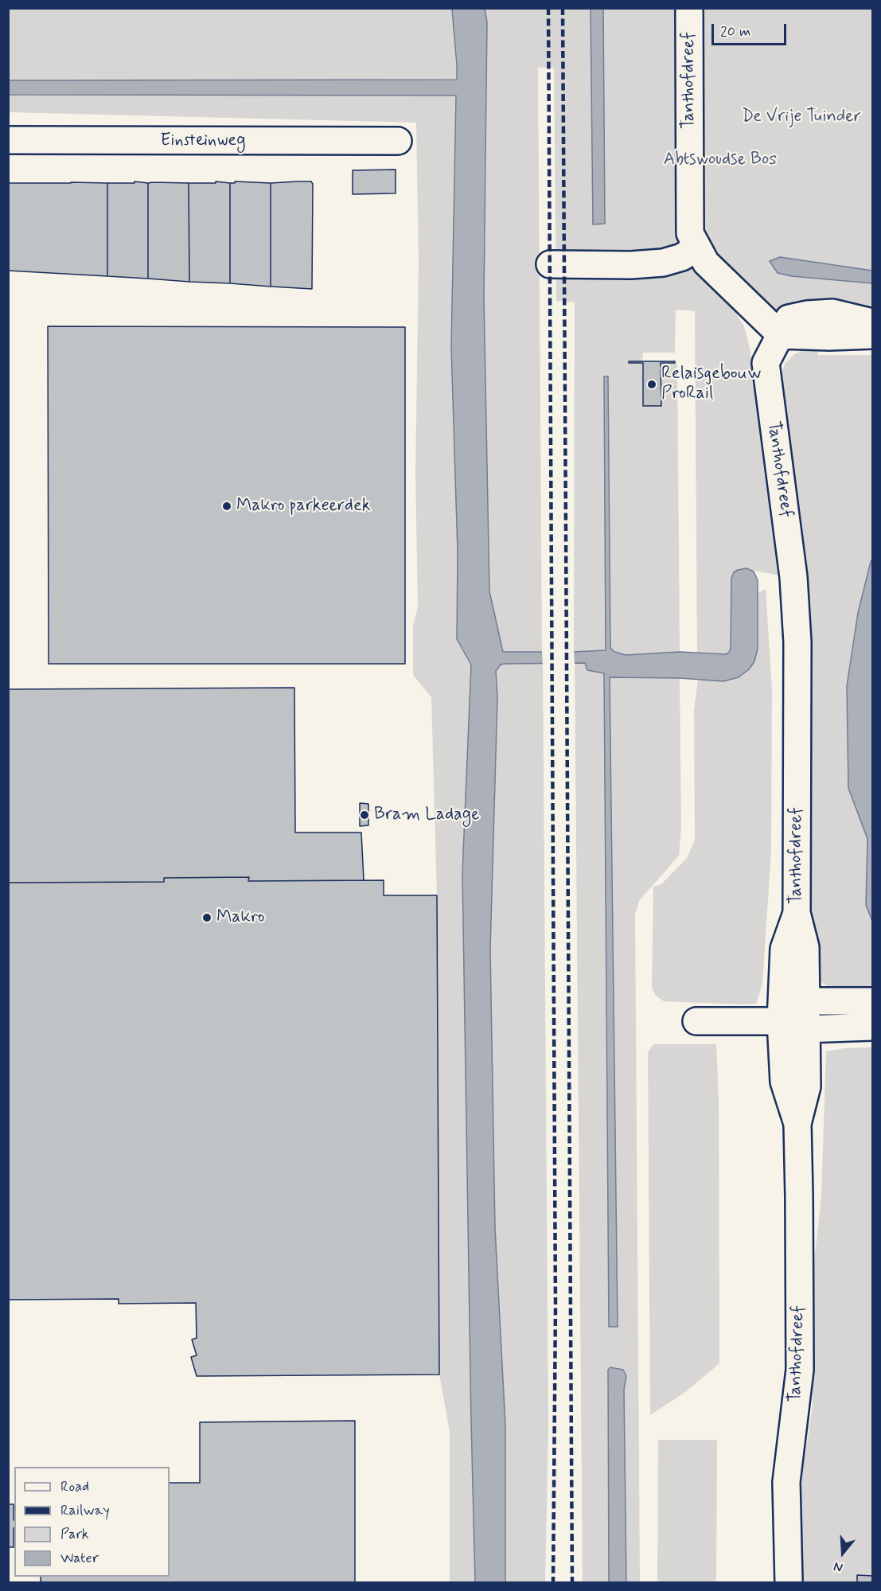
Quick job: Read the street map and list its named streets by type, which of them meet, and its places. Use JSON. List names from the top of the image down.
{
  "streets": {
    "street": ["Tanthofdreef", "Einsteinweg"]
  },
  "parks": ["De Vrije Tuinder", "Abtswoudse Bos"],
  "places": [
    "Relaisgebouw ProRail",
    "Makro parkeerdek",
    "Bram Ladage",
    "Makro"
  ],
  "legend": [
    "Road",
    "Railway",
    "Park",
    "Water"
  ],
  "scale_bar": "20 m",
  "north": "bottom"
}
